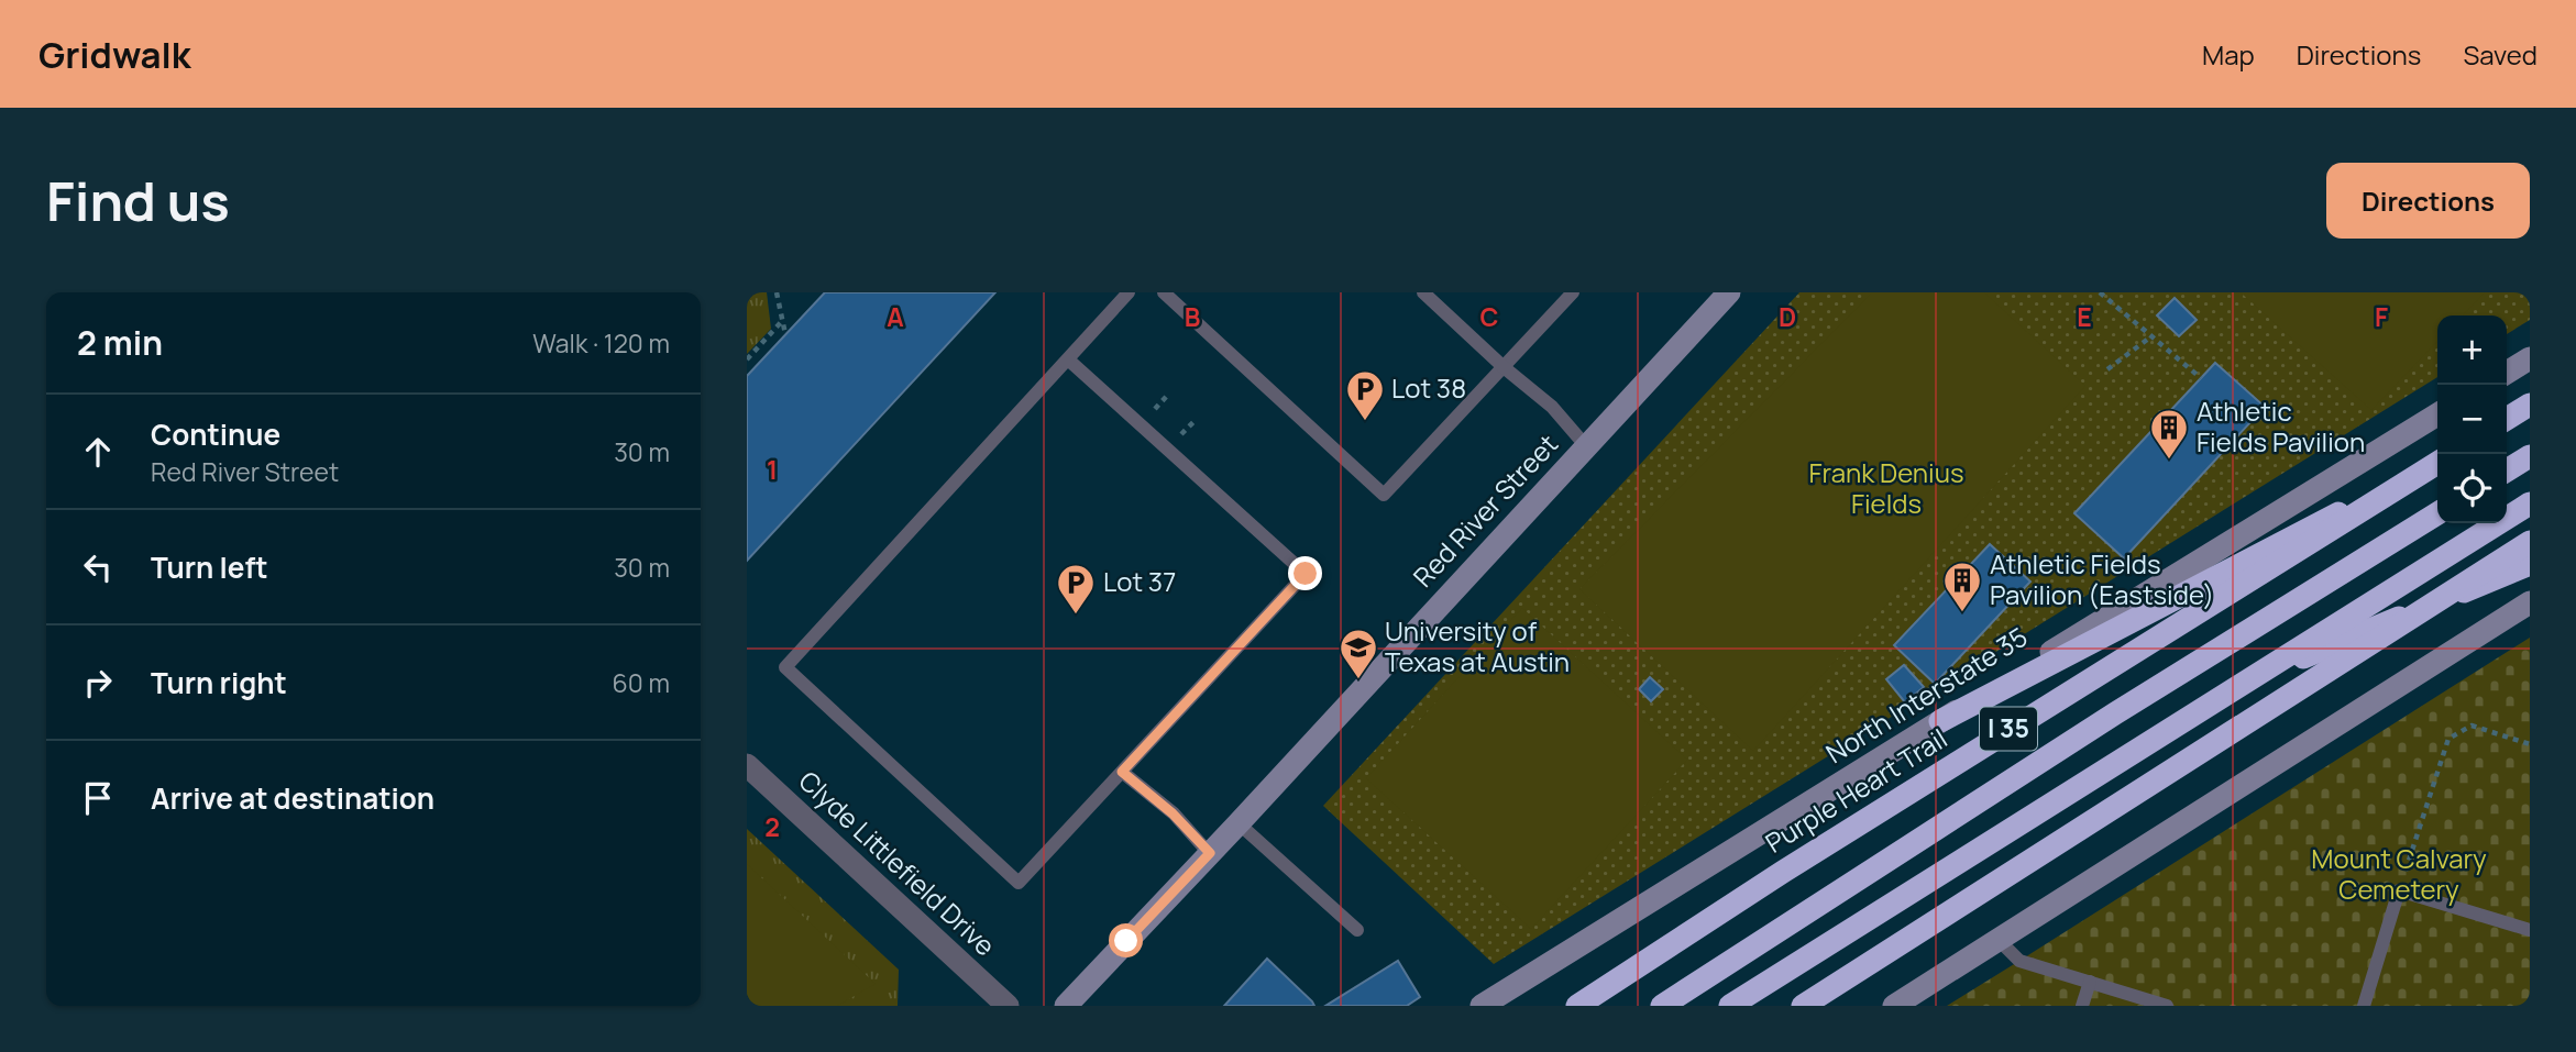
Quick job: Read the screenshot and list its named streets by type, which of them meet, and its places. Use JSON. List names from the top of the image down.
{
  "streets": {
    "highway": ["I 35", "Purple Heart Trail"],
    "main road": ["Red River Street", "North Interstate 35"],
    "street": ["Clyde Littlefield Drive"]
  },
  "parks": ["Frank Denius Fields", "Mount Calvary Cemetery"],
  "places": {
    "parking": ["Lot 38", "Lot 37"],
    "building": ["Athletic Fields Pavilion", "Athletic Fields Pavilion (Eastside)"],
    "school or university": ["University of Texas at Austin"]
  },
  "page": {
    "header": "Gridwalk",
    "nav": ["Map", "Directions", "Saved"],
    "buttons": "Directions",
    "title": "Find us",
    "heading": ["2 min", "Walk · 120 m"],
    "map_buttons": ["+", "−"],
    "list": [
      ["Continue", "Red River Street", "30 m"],
      ["Turn left", "30 m"],
      ["Turn right", "60 m"],
      "Arrive at destination"
    ]
  },
  "grid": {
    "columns": [
      "A",
      "B",
      "C",
      "D",
      "E",
      "F"
    ],
    "rows": ["1", "2"]
  }
}
